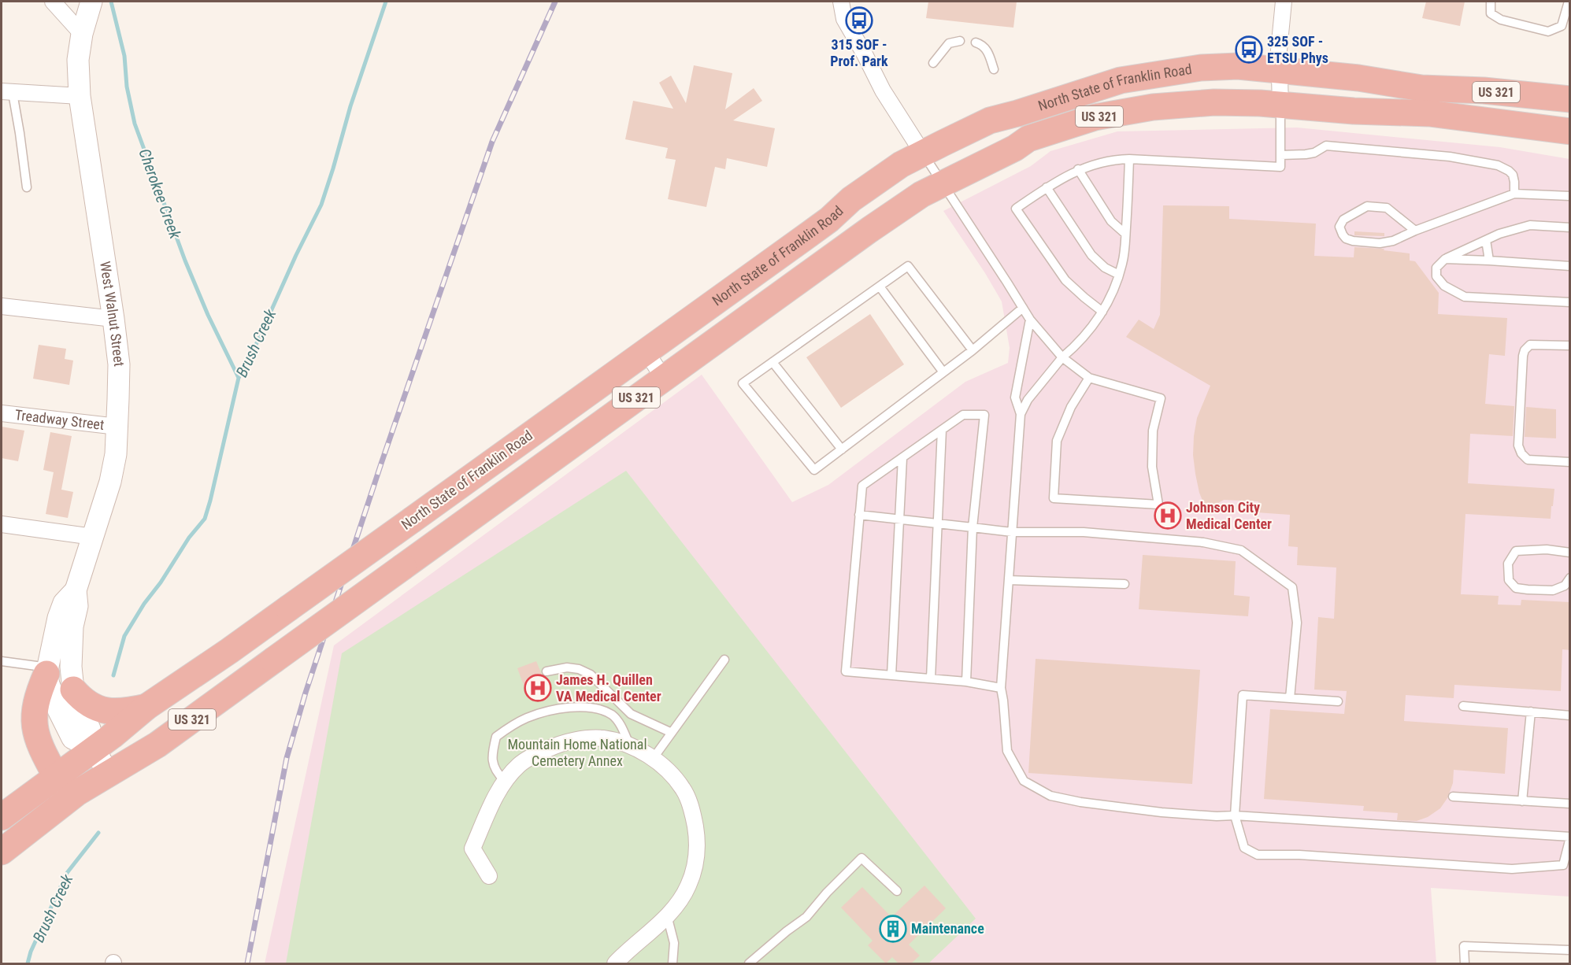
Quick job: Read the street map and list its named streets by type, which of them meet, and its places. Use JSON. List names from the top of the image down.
{
  "streets": {
    "highway": ["North State of Franklin Road", "US 321"],
    "main road": ["West Walnut Street"],
    "street": ["Treadway Street"]
  },
  "crossings": [
    ["North State of Franklin Road", "US 321"],
    ["North State of Franklin Road", "West Walnut Street"],
    ["US 321", "West Walnut Street"],
    ["West Walnut Street", "Treadway Street"]
  ],
  "water": ["Cherokee Creek", "Brush Creek"],
  "parks": ["Mountain Home National Cemetery Annex"],
  "places": {
    "bus stop": ["315 SOF - Prof. Park", "325 SOF - ETSU Phys"],
    "hospital": ["Johnson City Medical Center", "James H. Quillen VA Medical Center"],
    "building": ["Maintenance"]
  }
}
